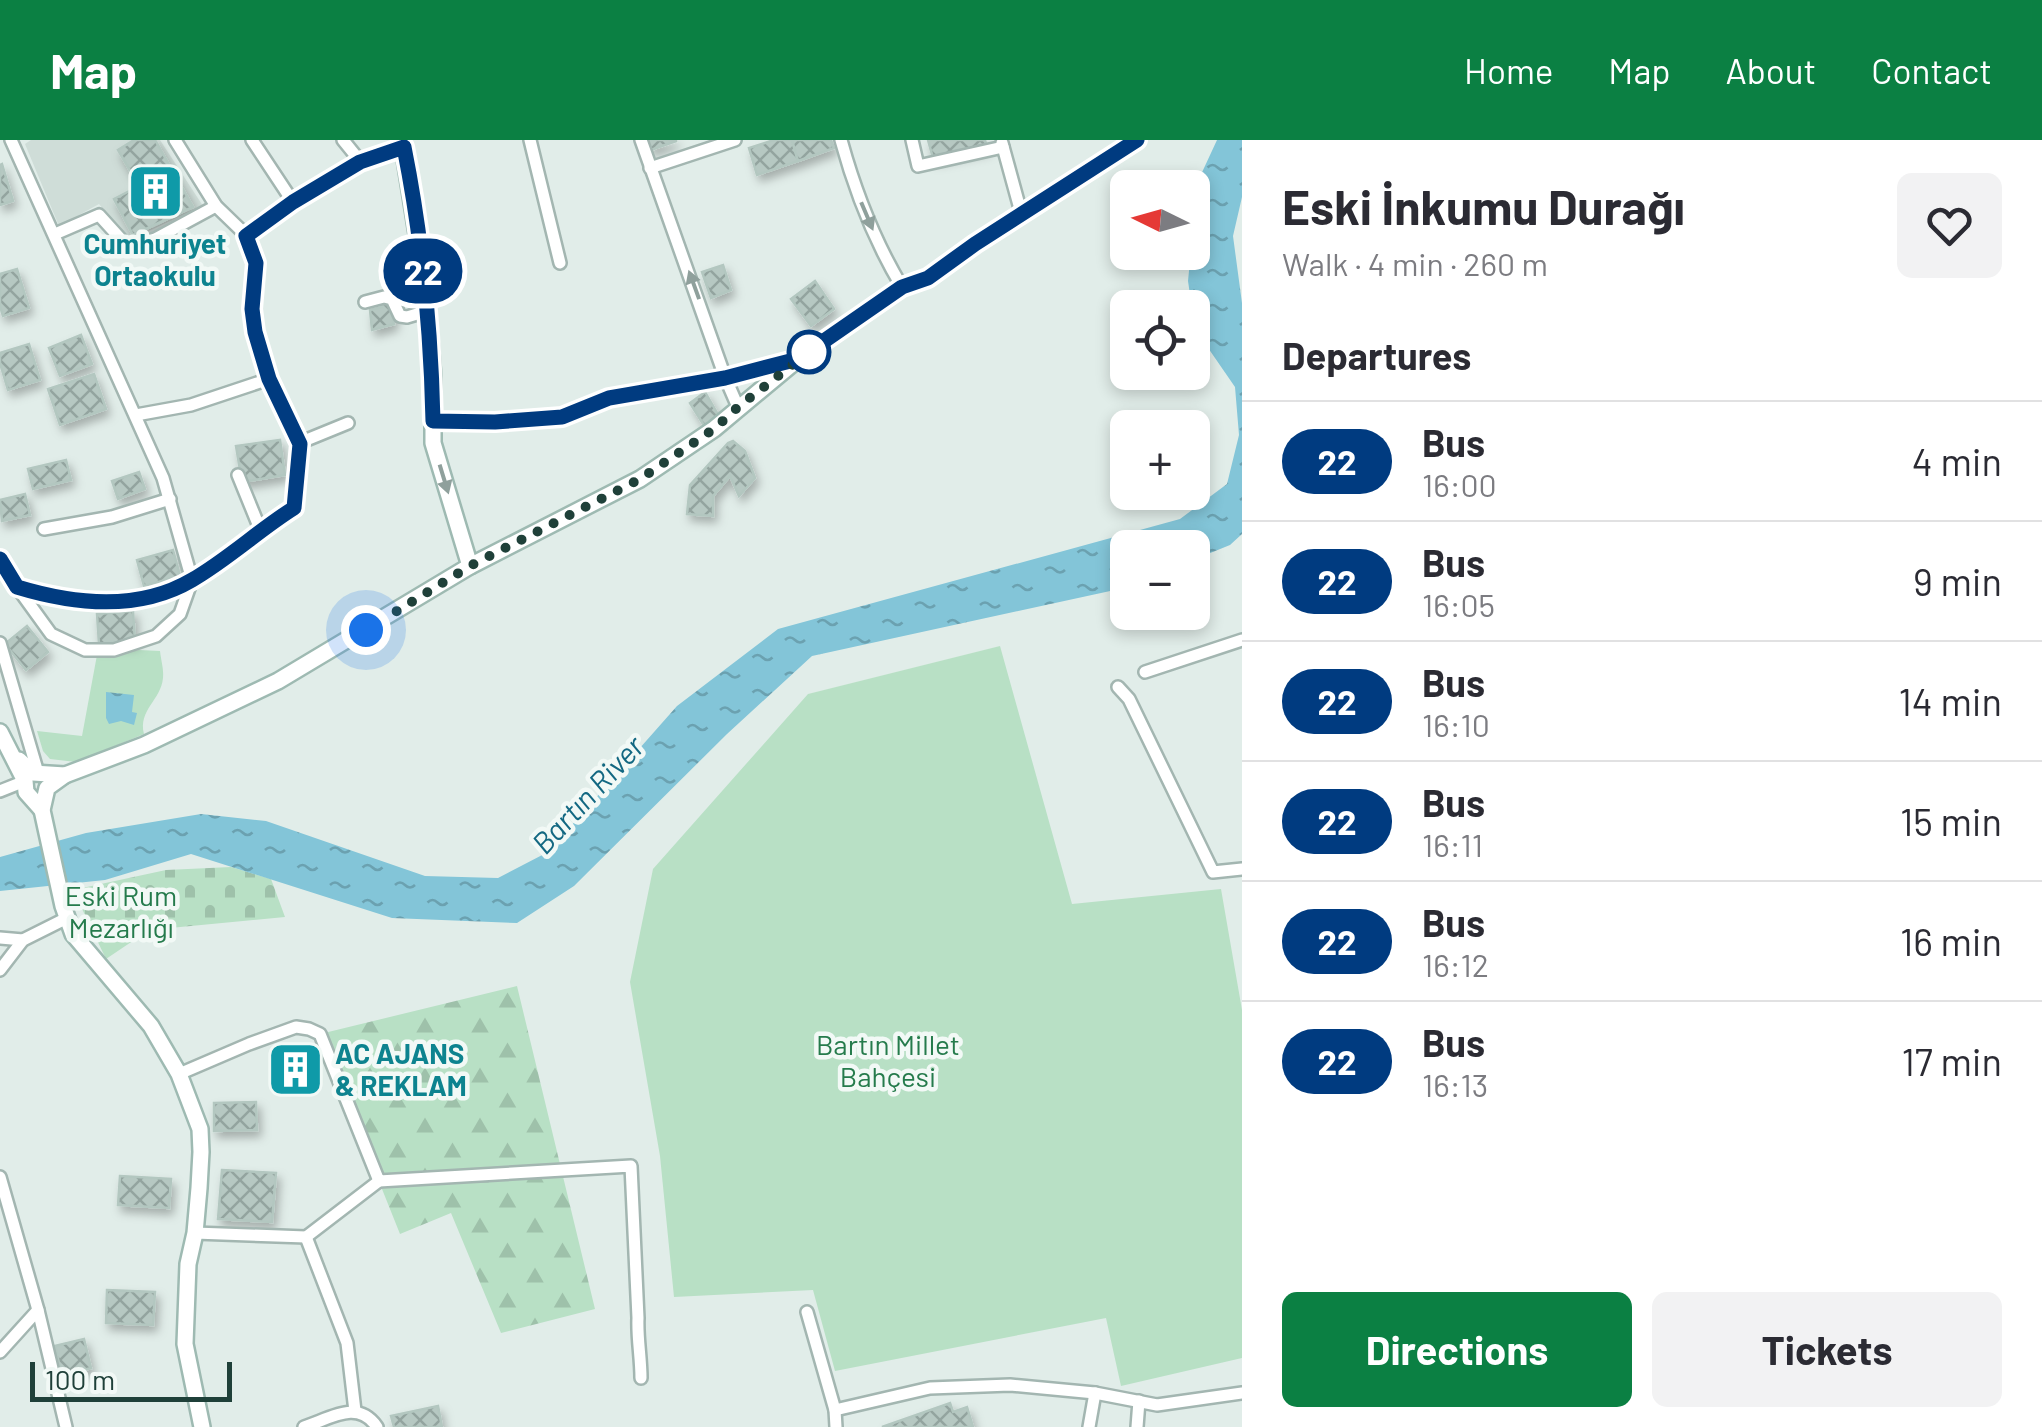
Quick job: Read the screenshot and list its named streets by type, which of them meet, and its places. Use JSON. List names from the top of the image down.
{
  "water": ["Bartın River"],
  "parks": ["Eski Rum Mezarlığı", "Bartın Millet Bahçesi"],
  "places": {
    "building": ["Cumhuriyet Ortaokulu", "AC AJANS & REKLAM"]
  },
  "lines": ["bus line 22"],
  "scale_bar": "100 m",
  "north": "left",
  "page": {
    "header": "Map",
    "nav": [
      "Home",
      "Map",
      "About",
      "Contact"
    ],
    "on_map": "22",
    "heading": [
      ["Eski İnkumu Durağı", "Walk · 4 min · 260 m"],
      "Departures"
    ],
    "map_buttons": ["+", "−"],
    "list": [
      {
        "mark": "22",
        "name": "Bus",
        "note": "16:00",
        "value": "4 min"
      },
      {
        "mark": "22",
        "name": "Bus",
        "note": "16:05",
        "value": "9 min"
      },
      {
        "mark": "22",
        "name": "Bus",
        "note": "16:10",
        "value": "14 min"
      },
      {
        "mark": "22",
        "name": "Bus",
        "note": "16:11",
        "value": "15 min"
      },
      {
        "mark": "22",
        "name": "Bus",
        "note": "16:12",
        "value": "16 min"
      },
      {
        "mark": "22",
        "name": "Bus",
        "note": "16:13",
        "value": "17 min"
      }
    ],
    "buttons": ["Directions", "Tickets"],
    "scale": "100 m"
  }
}
